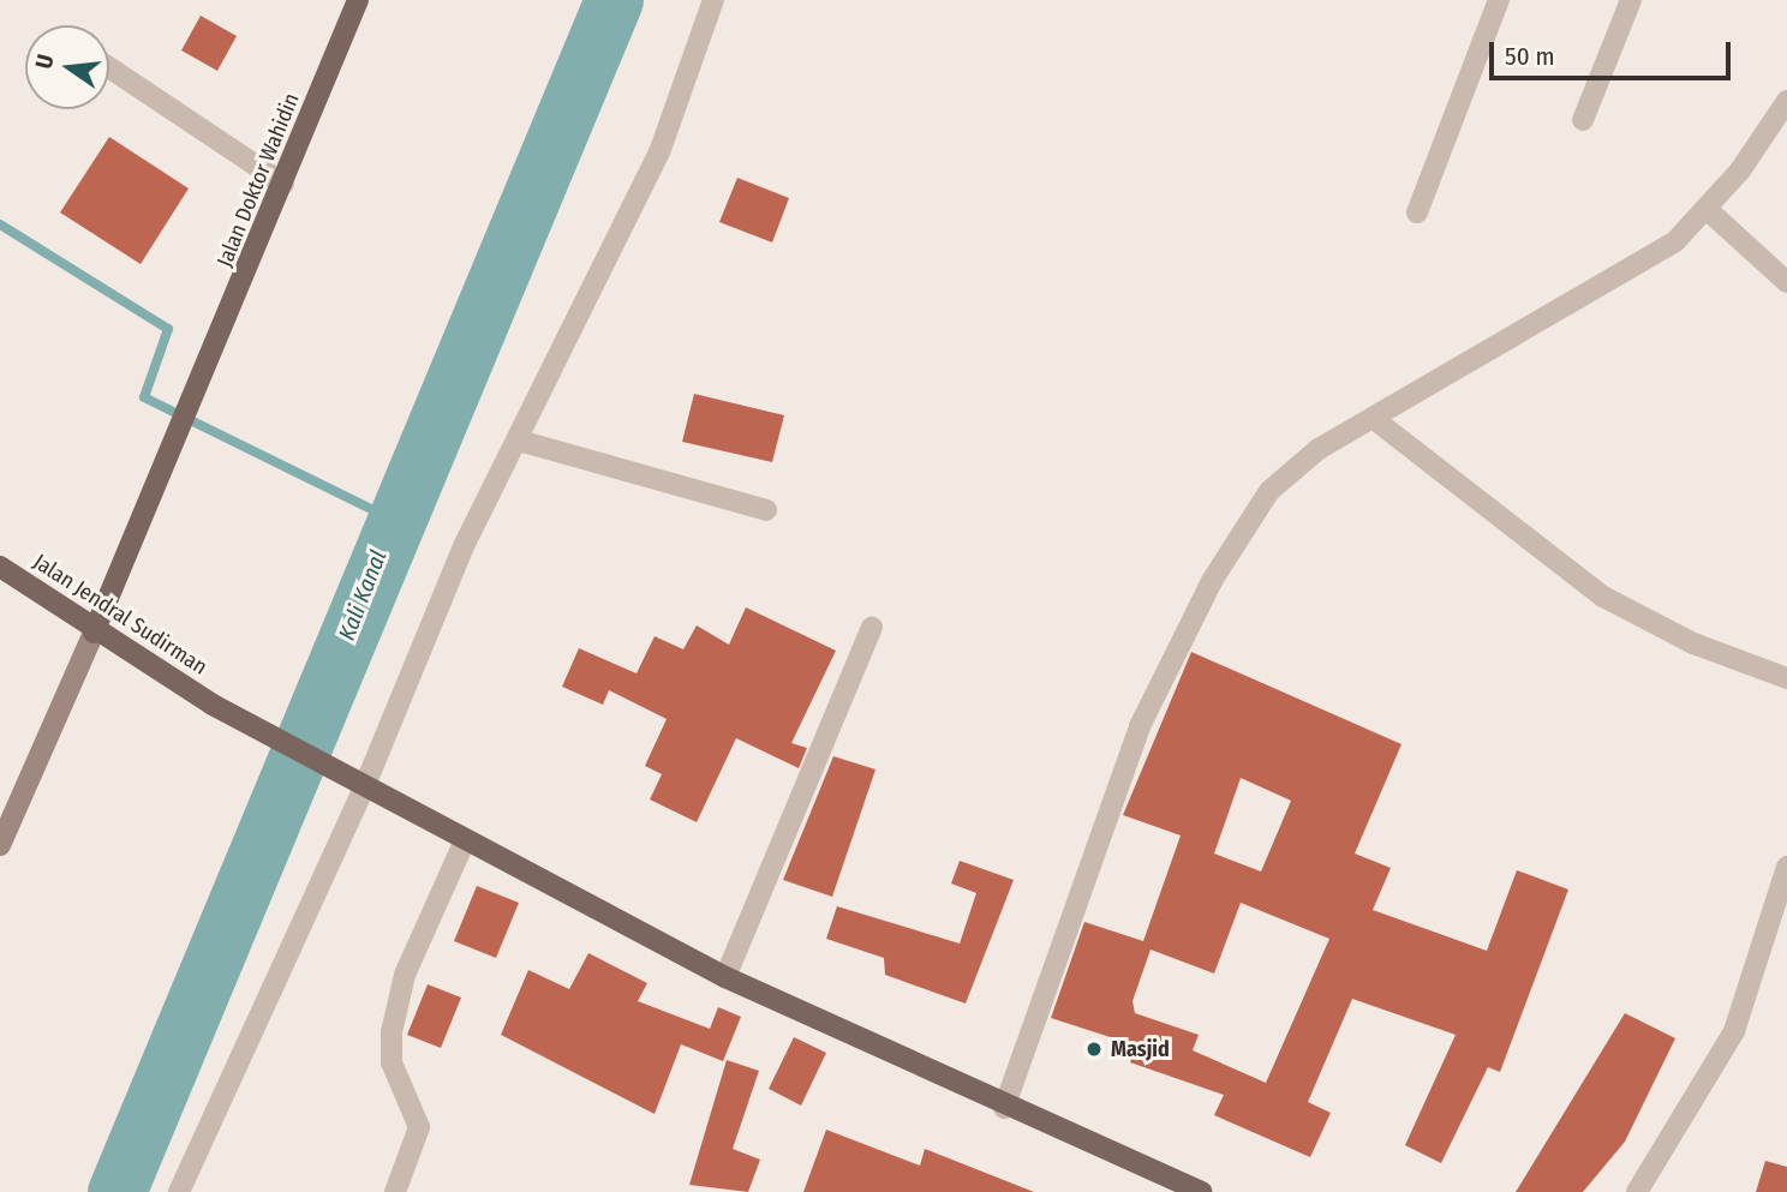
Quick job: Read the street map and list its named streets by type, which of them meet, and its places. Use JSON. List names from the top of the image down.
{
  "streets": {
    "main road": ["Jalan Doktor Wahidin", "Jalan Jendral Sudirman"]
  },
  "crossings": [
    ["Jalan Doktor Wahidin", "Jalan Jendral Sudirman"]
  ],
  "water": ["Kali Kanal"],
  "places": ["Masjid"],
  "scale_bar": "50 m",
  "north": "left"
}
